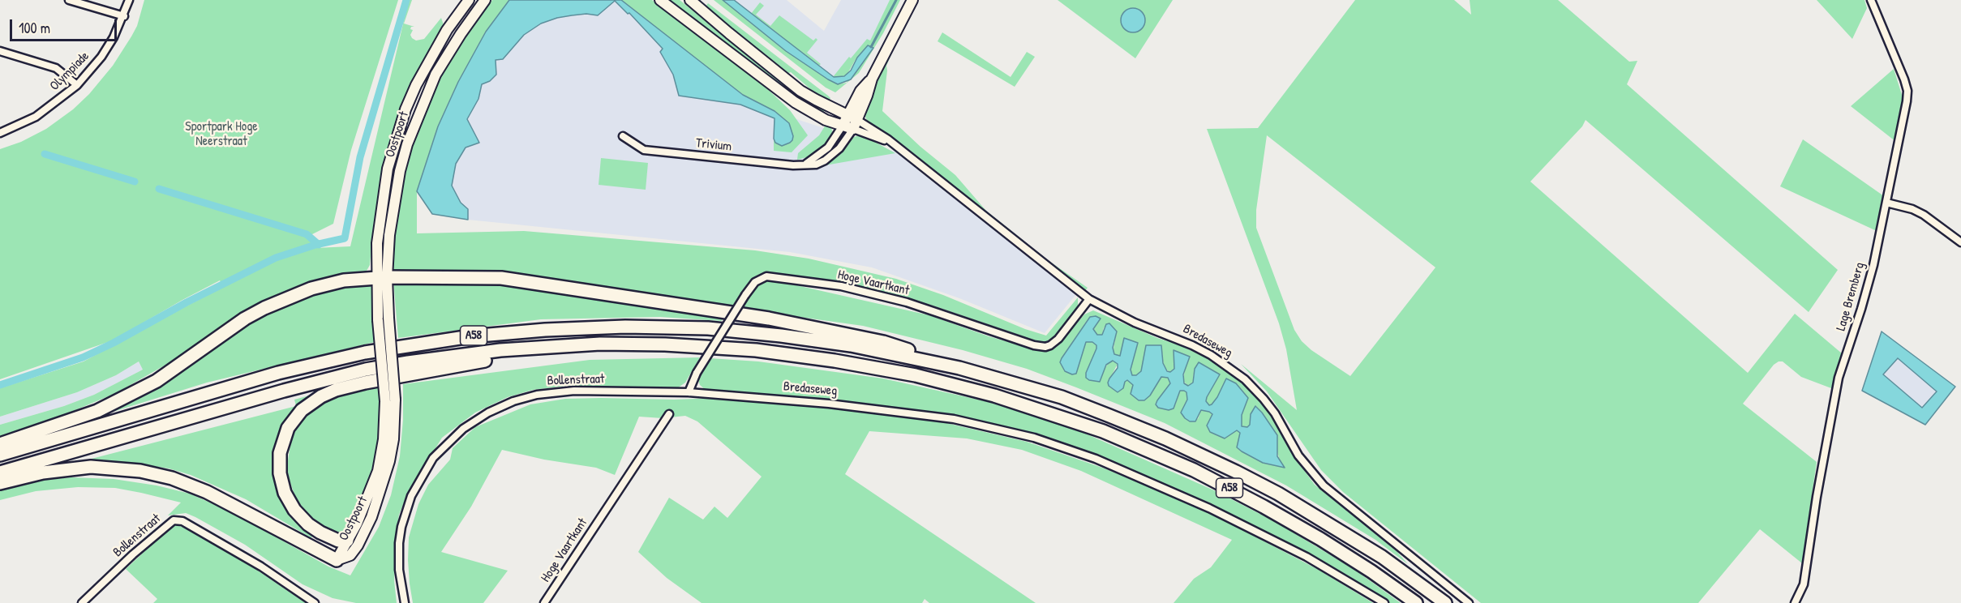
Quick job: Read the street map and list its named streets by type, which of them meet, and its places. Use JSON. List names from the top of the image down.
{
  "streets": {
    "highway": ["A58"],
    "main road": ["Oostpoort", "Bredaseweg"],
    "street": [
      "Olympiade",
      "Trivium",
      "Hoge Vaartkant",
      "Lage Bremberg",
      "Bollenstraat"
    ]
  },
  "crossings": [
    ["Oostpoort", "A58"],
    ["Trivium", "Bredaseweg"],
    ["Hoge Vaartkant", "Bredaseweg"],
    ["Hoge Vaartkant", "Bollenstraat"],
    ["Bredaseweg", "Bollenstraat"]
  ],
  "parks": ["Sportpark Hoge Neerstraat"],
  "scale_bar": "100 m"
}
